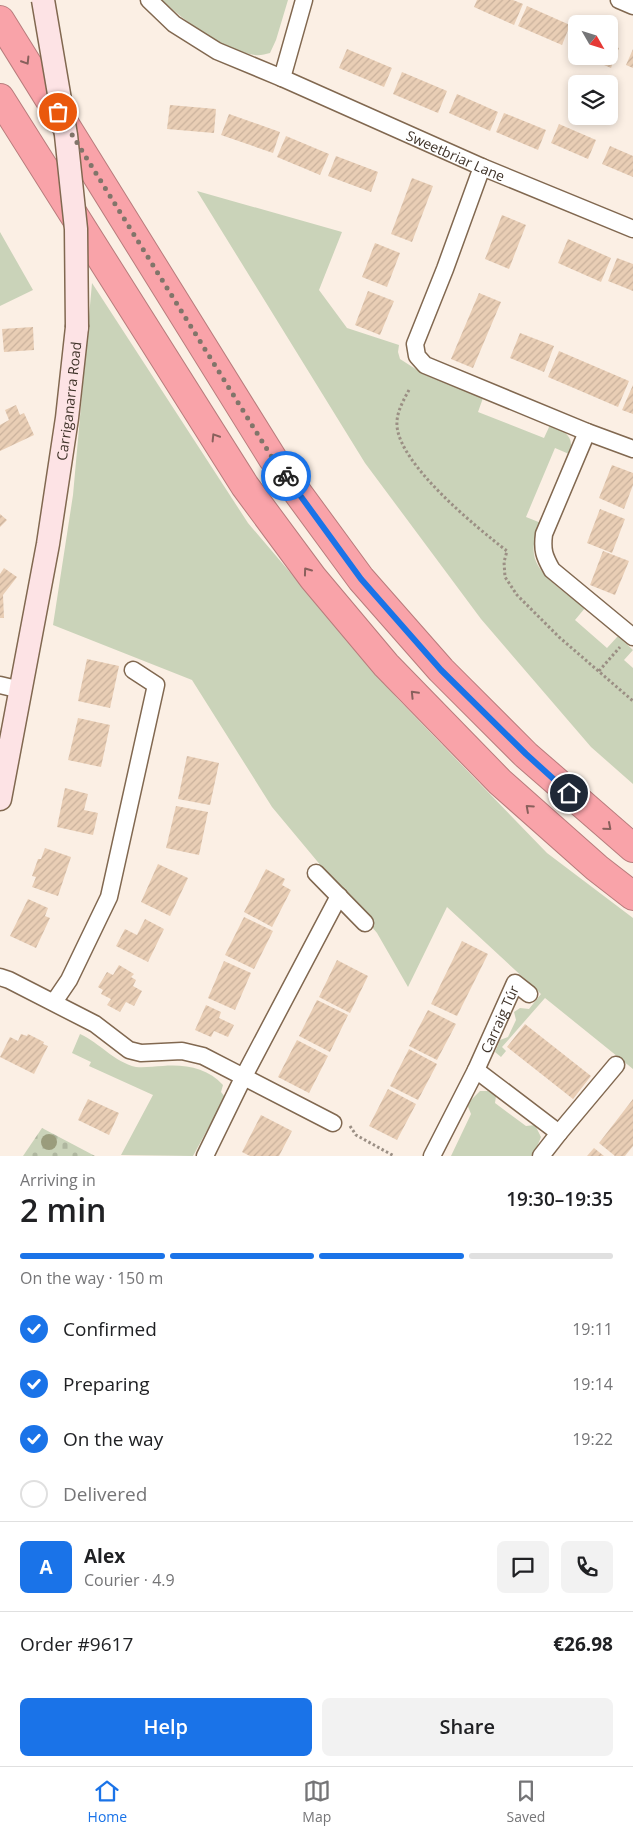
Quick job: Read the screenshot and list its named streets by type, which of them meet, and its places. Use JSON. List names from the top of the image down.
{
  "streets": {
    "street": ["Sweetbriar Lane", "Carriganarra Road", "Carraig Túr"]
  },
  "north": "bottom right",
  "page": {
    "heading": ["2 min", "Arriving in", "19:30–19:35"],
    "panel": [
      "Alex",
      "Courier · 4.9",
      "Order #9617",
      "€26.98"
    ],
    "bar": "On the way · 150 m",
    "list": [
      ["Confirmed", "19:11"],
      ["Preparing", "19:14"],
      ["On the way", "19:22"],
      "Delivered"
    ],
    "round": "A",
    "buttons": ["Help", "Share"],
    "tabs": ["Home", "Map", "Saved"]
  }
}
